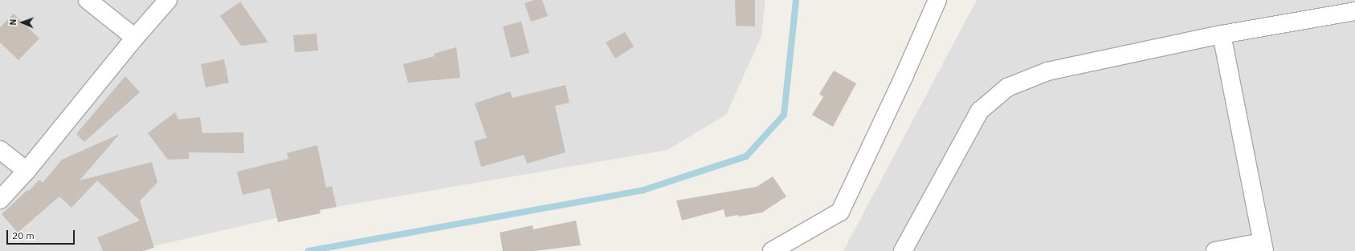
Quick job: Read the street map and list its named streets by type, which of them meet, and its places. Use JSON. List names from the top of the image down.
{
  "scale_bar": "20 m",
  "north": "left"
}
